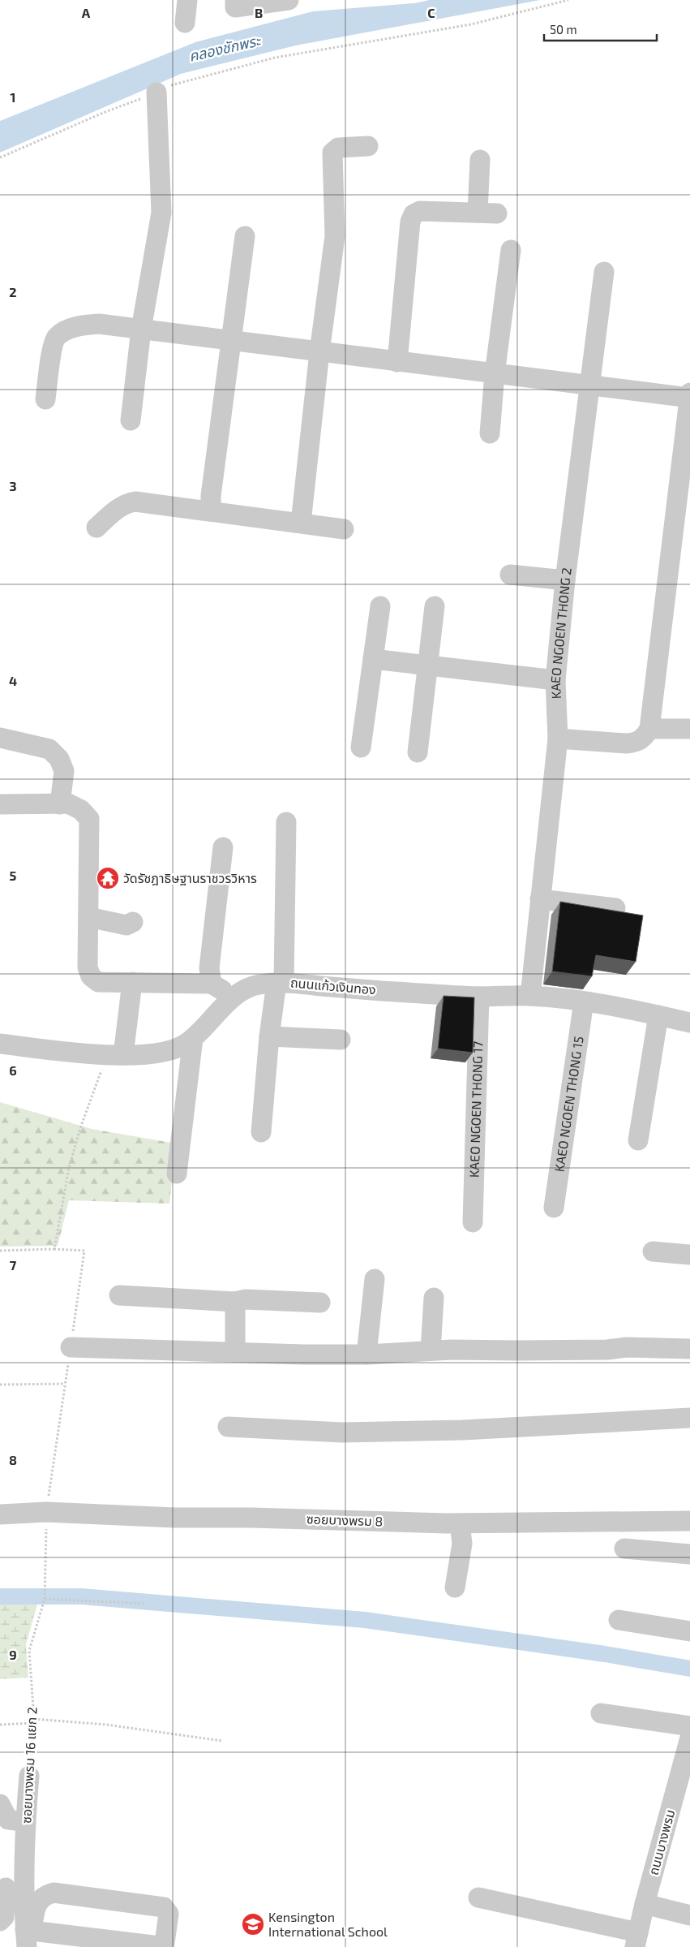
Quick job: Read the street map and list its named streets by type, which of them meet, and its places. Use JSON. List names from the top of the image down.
{
  "streets": {
    "street": [
      "KAEO NGOEN THONG 2",
      "ถนนแก้วเงินทอง",
      "KAEO NGOEN THONG 15",
      "KAEO NGOEN THONG 17",
      "ซอยบางพรม 8",
      "ซอยบางพรม 16 แยก 2",
      "ถนนบางพรม"
    ]
  },
  "crossings": [
    ["KAEO NGOEN THONG 2", "ถนนแก้วเงินทอง"],
    ["ถนนแก้วเงินทอง", "KAEO NGOEN THONG 15"],
    ["ถนนแก้วเงินทอง", "KAEO NGOEN THONG 17"],
    ["ซอยบางพรม 8", "ซอยบางพรม 16 แยก 2"]
  ],
  "water": ["คลองชักพระ"],
  "places": {
    "temple": ["วัดรัชฎาธิษฐานราชวรวิหาร"],
    "school or university": ["Kensington International School"]
  },
  "scale_bar": "50 m",
  "grid": {
    "columns": ["A", "B", "C"],
    "rows": [
      "1",
      "2",
      "3",
      "4",
      "5",
      "6",
      "7",
      "8",
      "9"
    ]
  }
}
